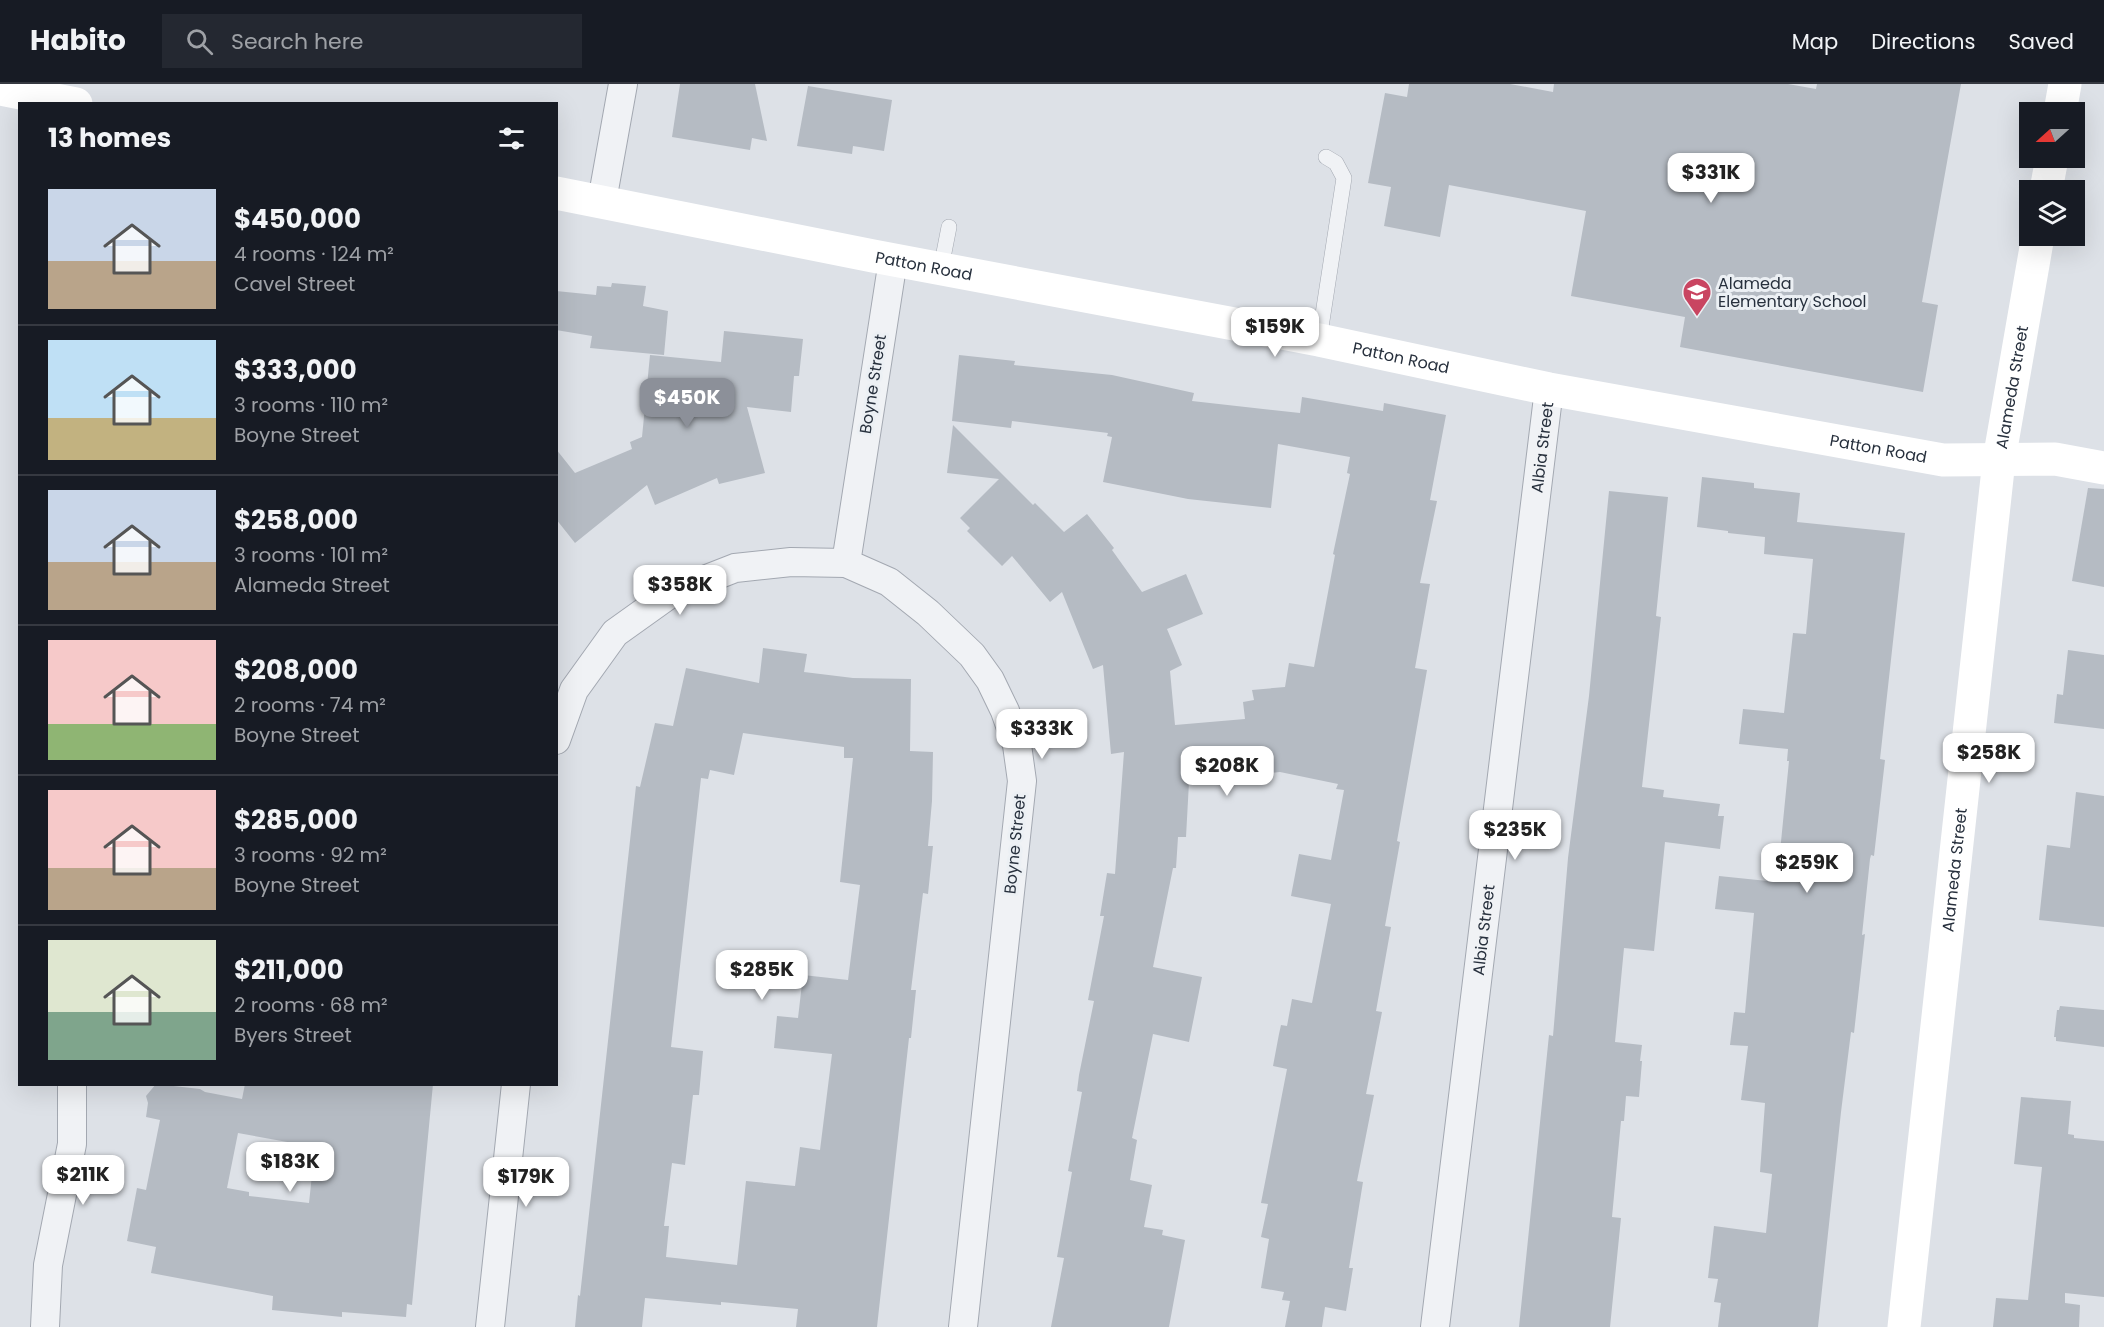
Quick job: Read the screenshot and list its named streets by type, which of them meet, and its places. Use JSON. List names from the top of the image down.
{
  "streets": {
    "street": [
      "Patton Road",
      "Boyne Street",
      "Alameda Street",
      "Albia Street"
    ]
  },
  "crossings": [
    ["Patton Road", "Boyne Street"],
    ["Patton Road", "Alameda Street"],
    ["Patton Road", "Albia Street"]
  ],
  "places": {
    "school or university": ["Alameda Elementary School"]
  },
  "north": "left",
  "page": {
    "header": "Habito",
    "search": "Search here",
    "nav": ["Map", "Directions", "Saved"],
    "heading": "13 homes",
    "price": [
      "$331K",
      "$159K",
      "$450K",
      "$358K",
      "$333K",
      "$258K",
      "$208K",
      "$235K",
      "$259K",
      "$285K",
      "$183K",
      "$211K",
      "$179K"
    ],
    "list": [
      {
        "name": "$450,000",
        "note": "4 rooms · 124 m² · Cavel Street"
      },
      {
        "name": "$333,000",
        "note": "3 rooms · 110 m² · Boyne Street"
      },
      {
        "name": "$258,000",
        "note": "3 rooms · 101 m² · Alameda Street"
      },
      {
        "name": "$208,000",
        "note": "2 rooms · 74 m² · Boyne Street"
      },
      {
        "name": "$285,000",
        "note": "3 rooms · 92 m² · Boyne Street"
      },
      {
        "name": "$211,000",
        "note": "2 rooms · 68 m² · Byers Street"
      }
    ]
  }
}
